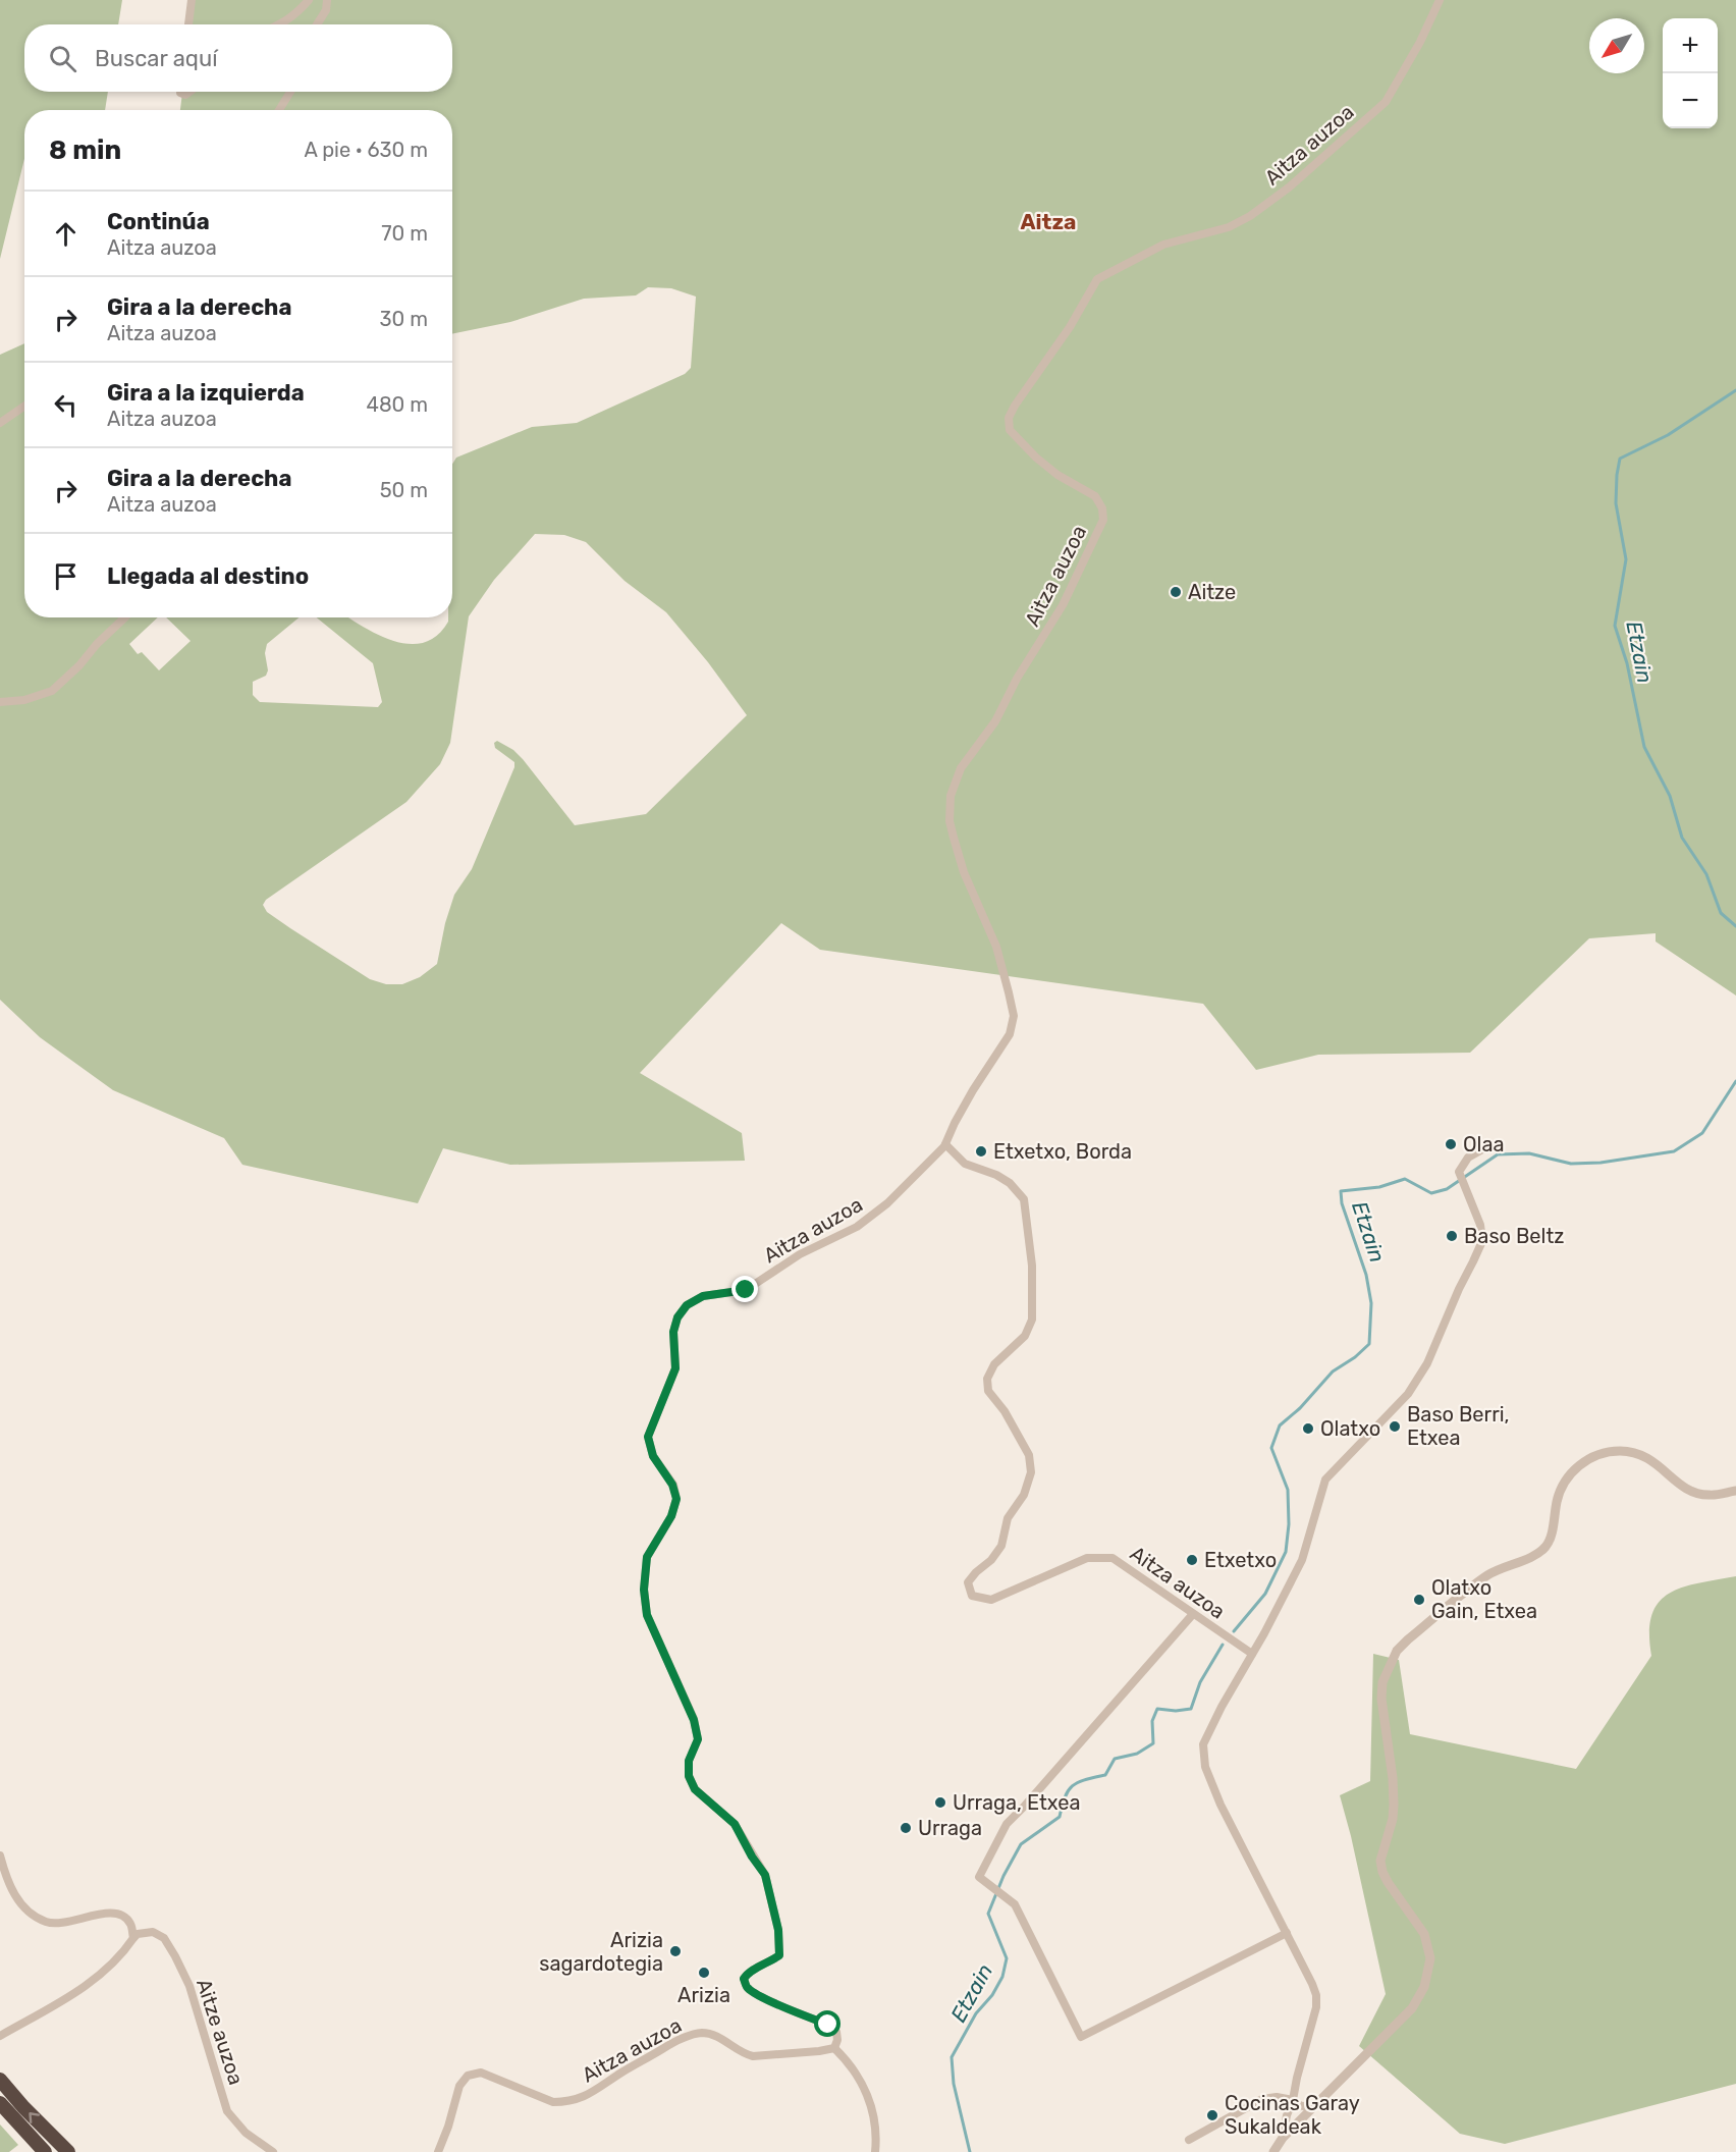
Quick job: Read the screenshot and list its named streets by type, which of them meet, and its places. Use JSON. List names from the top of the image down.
{
  "streets": {
    "street": ["Aitza auzoa", "Aitze auzoa"]
  },
  "districts": ["Aitza"],
  "water": ["Etzain"],
  "places": [
    "Aitze",
    "Olaa",
    "Etxetxo, Borda",
    "Baso Beltz",
    "Baso Berri, Etxea",
    "Olatxo",
    "Etxetxo",
    "Olatxo Gain, Etxea",
    "Urraga, Etxea",
    "Urraga",
    "Arizia sagardotegia",
    "Arizia",
    "Cocinas Garay Sukaldeak"
  ],
  "north": "bottom left",
  "page": {
    "map_buttons": ["+", "−"],
    "search": "Buscar aquí",
    "heading": ["8 min", "A pie · 630 m"],
    "list": [
      ["Continúa", "Aitza auzoa", "70 m"],
      ["Gira a la derecha", "Aitza auzoa", "30 m"],
      ["Gira a la izquierda", "Aitza auzoa", "480 m"],
      ["Gira a la derecha", "Aitza auzoa", "50 m"],
      "Llegada al destino"
    ]
  }
}
